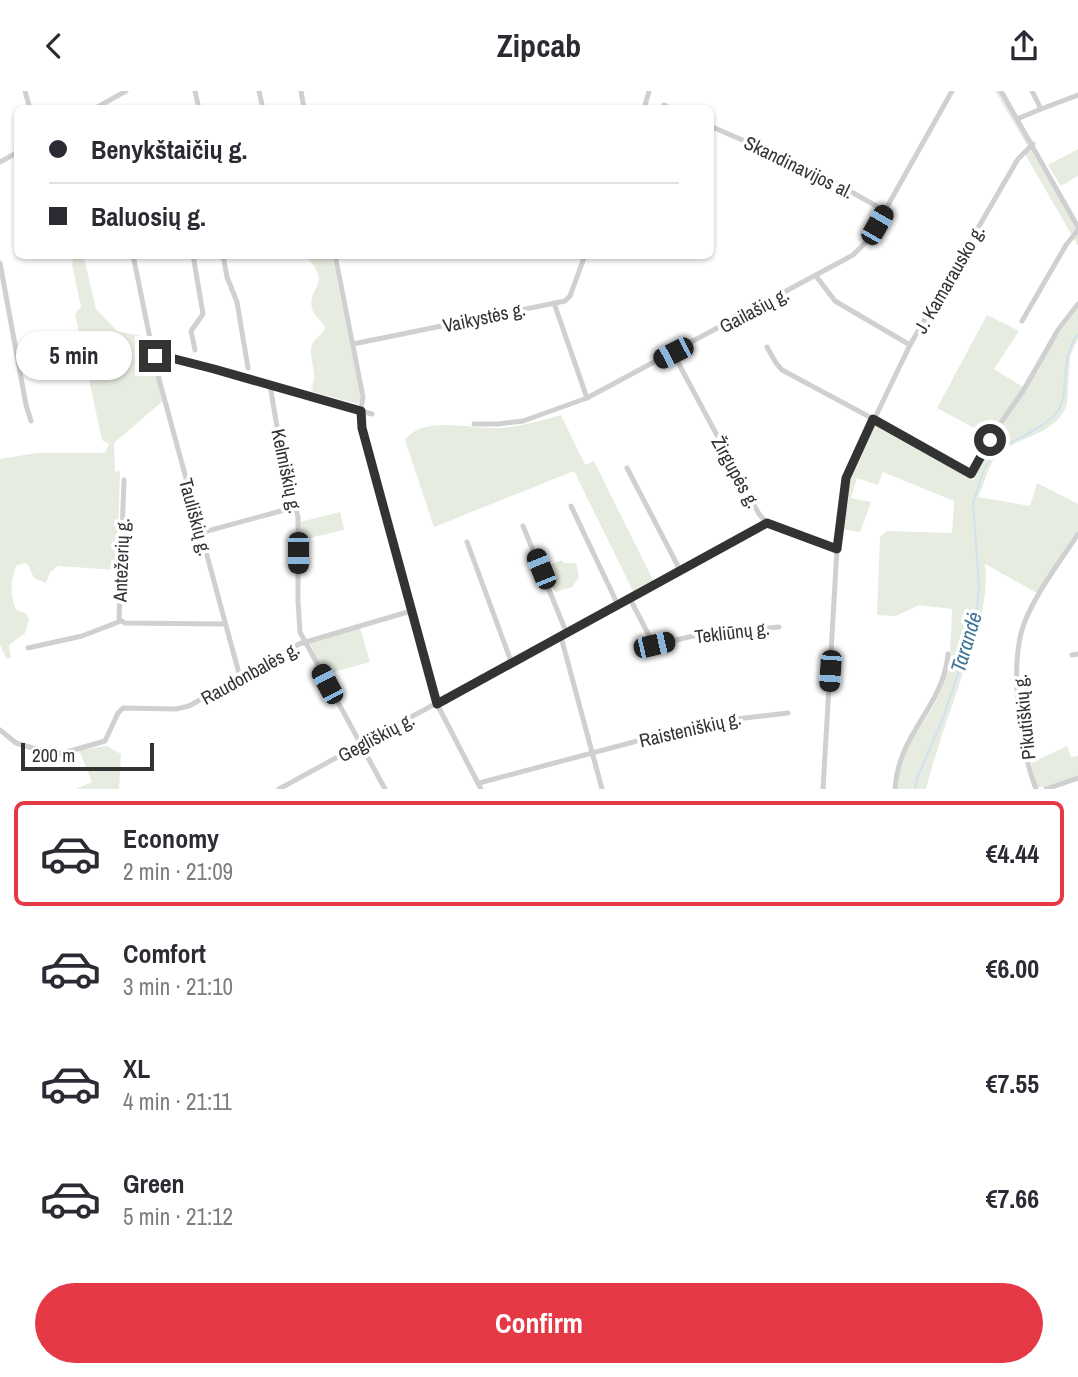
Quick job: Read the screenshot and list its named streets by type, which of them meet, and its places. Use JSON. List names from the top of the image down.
{
  "streets": {
    "street": [
      "Skandinavijos al.",
      "J. Kamarausko g.",
      "Gailašių g.",
      "Vaikystės g.",
      "Kelmiškių g.",
      "Žirgupės g.",
      "Tauliškių g.",
      "Antežerių g.",
      "Tekliūnų g.",
      "Raudonbalės g.",
      "Pikutiškių g.",
      "Raisteniškių g.",
      "Gegliškių g."
    ]
  },
  "crossings": [
    ["Skandinavijos al.", "Gailašių g."],
    ["J. Kamarausko g.", "Žirgupės g."],
    ["Gailašių g.", "Žirgupės g."],
    ["Kelmiškių g.", "Raudonbalės g."],
    ["Kelmiškių g.", "Gegliškių g."],
    ["Žirgupės g.", "Gegliškių g."],
    ["Tauliškių g.", "Antežerių g."],
    ["Tauliškių g.", "Raudonbalės g."],
    ["Tekliūnų g.", "Gegliškių g."]
  ],
  "water": ["Tarandė"],
  "scale_bar": "200 m",
  "page": {
    "header": "Zipcab",
    "banner": ["Benykštaičių g.", "Baluosių g."],
    "bubble": "5 min",
    "scale": "200 m",
    "list": [
      {
        "name": "Economy",
        "note": "2 min · 21:09",
        "value": "€4.44"
      },
      {
        "name": "Comfort",
        "note": "3 min · 21:10",
        "value": "€6.00"
      },
      {
        "name": "XL",
        "note": "4 min · 21:11",
        "value": "€7.55"
      },
      {
        "name": "Green",
        "note": "5 min · 21:12",
        "value": "€7.66"
      }
    ],
    "buttons": "Confirm"
  }
}
